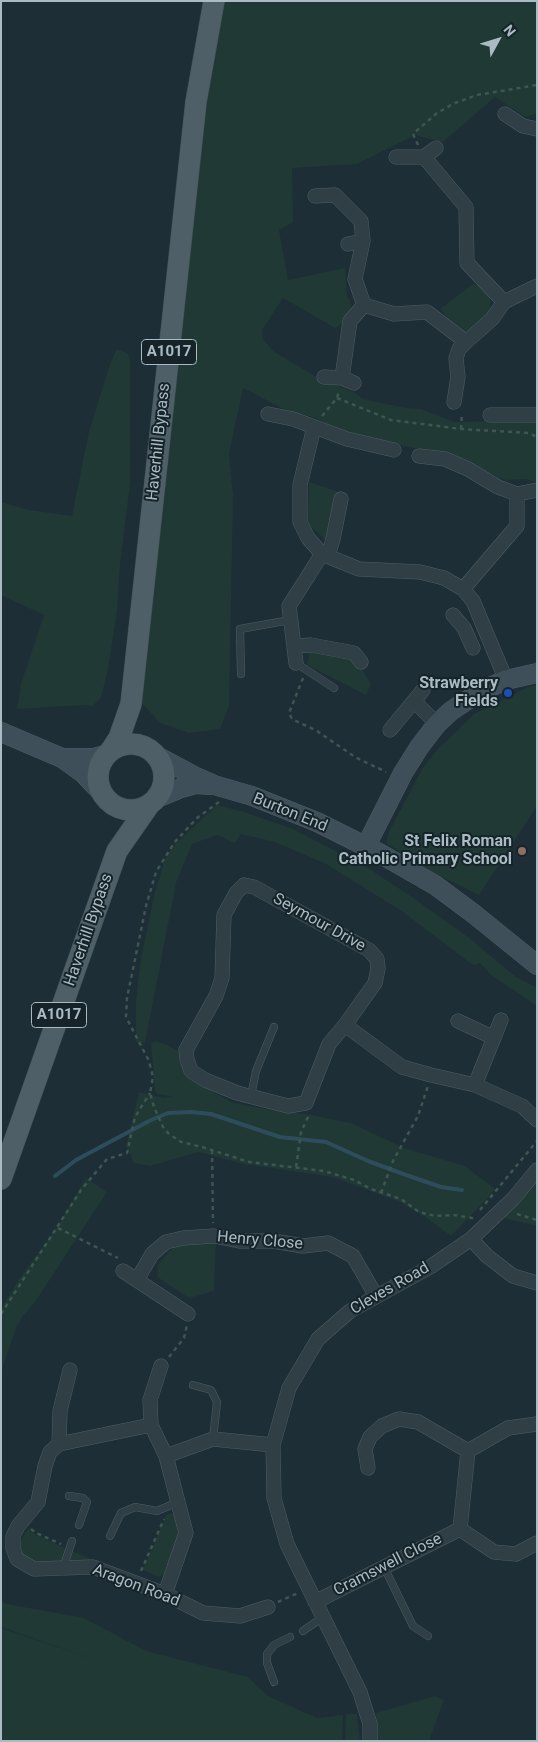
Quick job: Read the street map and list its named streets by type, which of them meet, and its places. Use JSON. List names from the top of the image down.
{
  "streets": {
    "main road": ["A1017", "Haverhill Bypass"],
    "street": [
      "Burton End",
      "Seymour Drive",
      "Henry Close",
      "Cleves Road",
      "Cramswell Close",
      "Aragon Road"
    ]
  },
  "crossings": [
    ["Haverhill Bypass", "Burton End"],
    ["Henry Close", "Cleves Road"],
    ["Cleves Road", "Cramswell Close"]
  ],
  "places": ["Strawberry Fields", "St Felix Roman Catholic Primary School"],
  "north": "top right"
}
